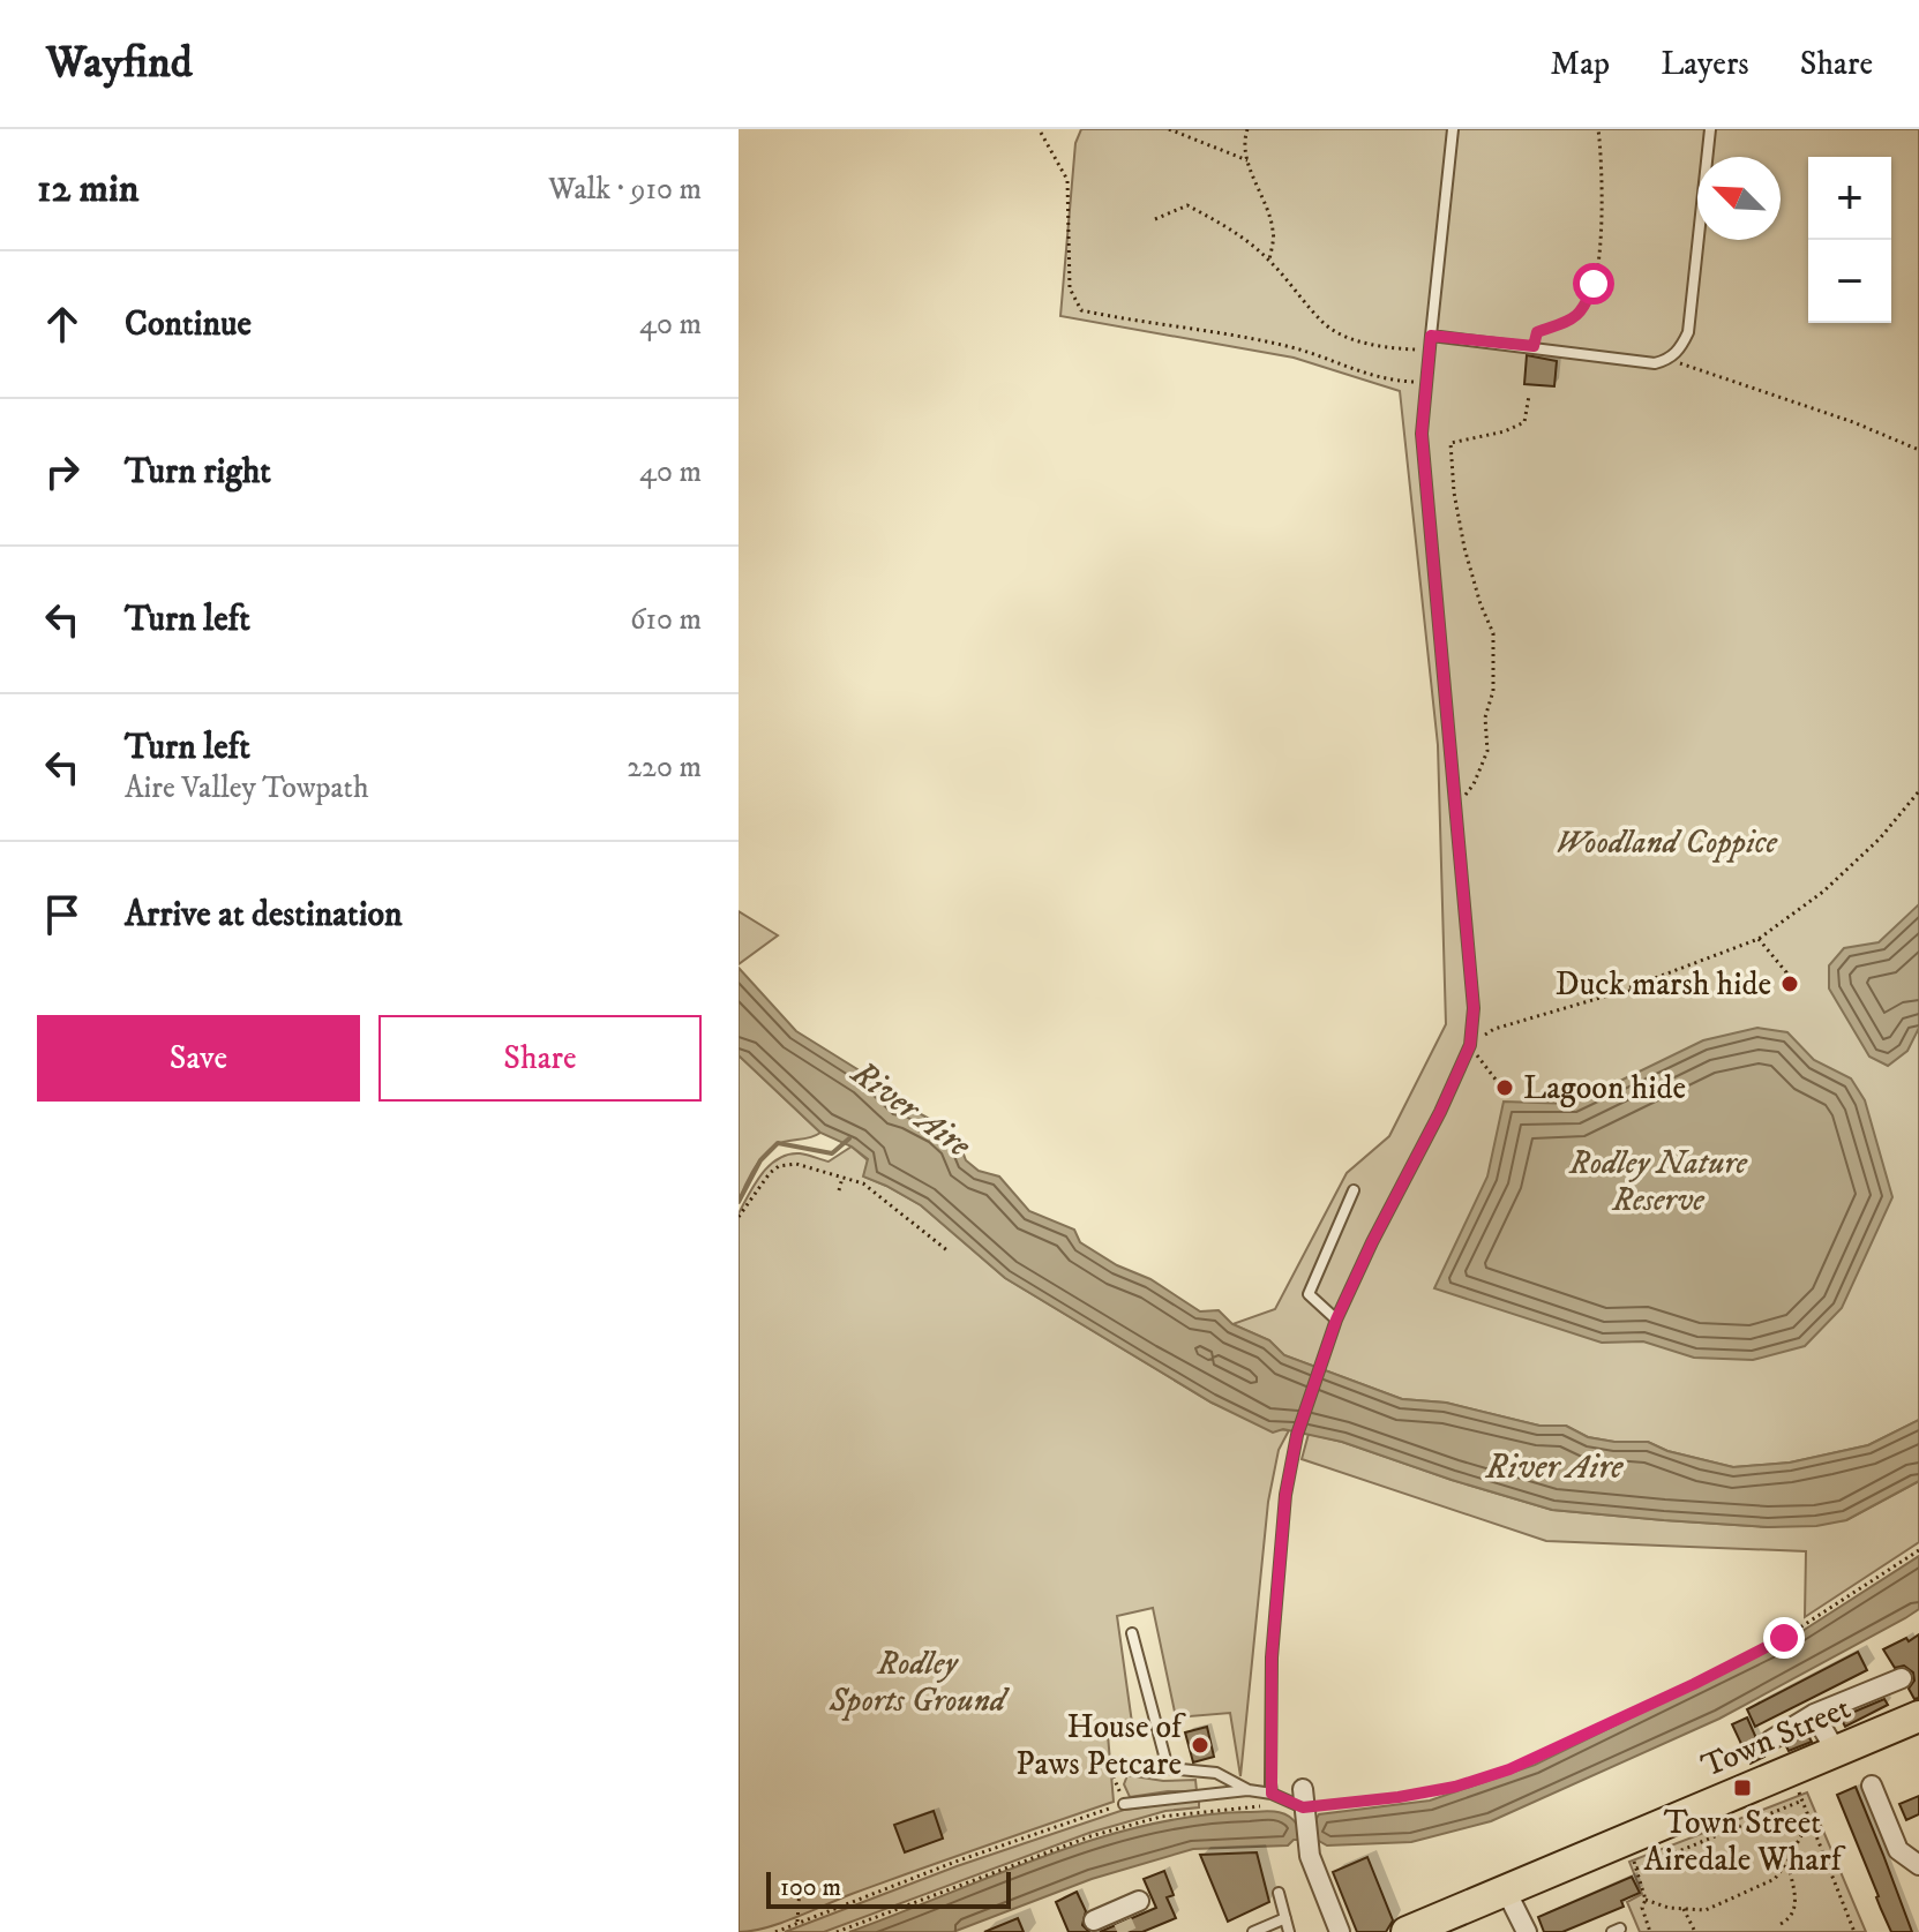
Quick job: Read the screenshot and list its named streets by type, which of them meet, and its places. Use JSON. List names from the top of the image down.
{
  "streets": {
    "main road": ["Town Street"]
  },
  "water": ["River Aire"],
  "parks": ["Woodland Coppice", "Rodley Nature Reserve", "Rodley Sports Ground"],
  "places": {
    "other": ["Duck marsh hide", "Lagoon hide", "House of Paws Petcare"],
    "transit": ["Town Street Airedale Wharf"]
  },
  "scale_bar": "100 m",
  "north": "top left",
  "page": {
    "header": "Wayfind",
    "nav": ["Map", "Layers", "Share"],
    "heading": ["12 min", "Walk · 910 m"],
    "map_buttons": ["+", "−"],
    "list": [
      ["Continue", "40 m"],
      ["Turn right", "40 m"],
      ["Turn left", "610 m"],
      ["Turn left", "Aire Valley Towpath", "220 m"],
      "Arrive at destination"
    ],
    "buttons": ["Save", "Share"],
    "scale": "100 m"
  }
}
